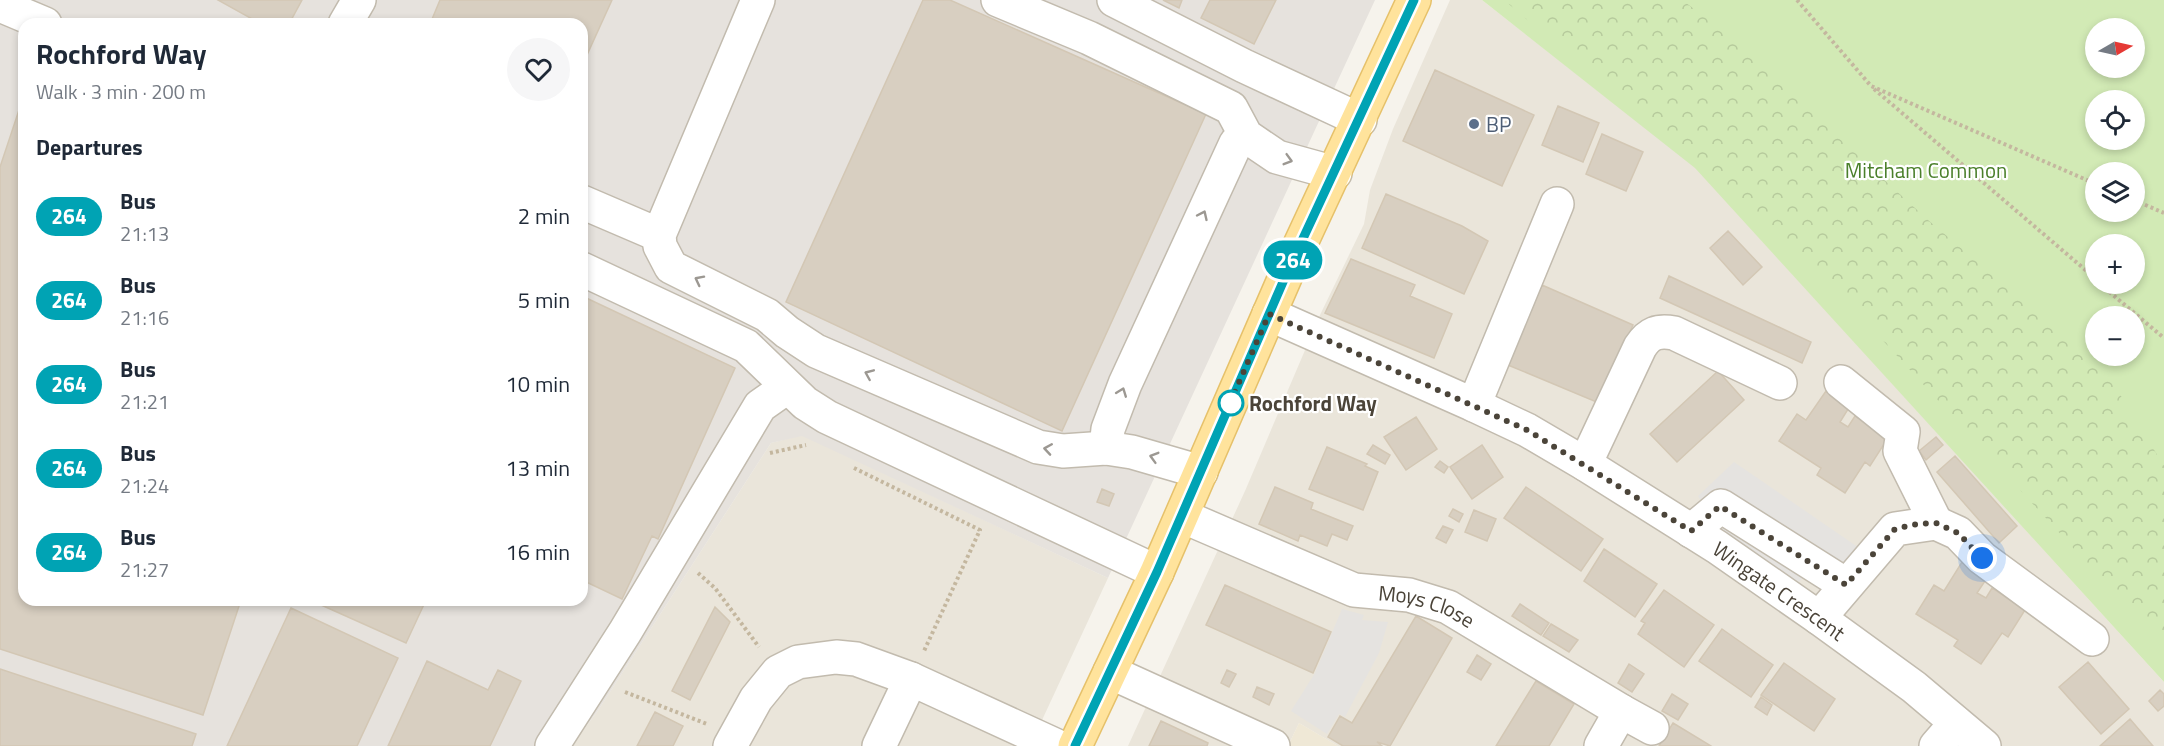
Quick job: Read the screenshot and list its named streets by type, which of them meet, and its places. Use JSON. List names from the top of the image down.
{
  "streets": {
    "street": ["Wingate Crescent", "Moys Close"]
  },
  "parks": ["Mitcham Common"],
  "places": ["BP", "Rochford Way"],
  "lines": ["bus line 264"],
  "north": "right",
  "page": {
    "on_map": "264",
    "map_buttons": ["+", "−"],
    "heading": [
      ["Rochford Way", "Walk · 3 min · 200 m"],
      "Departures"
    ],
    "list": [
      {
        "mark": "264",
        "name": "Bus",
        "note": "21:13",
        "value": "2 min"
      },
      {
        "mark": "264",
        "name": "Bus",
        "note": "21:16",
        "value": "5 min"
      },
      {
        "mark": "264",
        "name": "Bus",
        "note": "21:21",
        "value": "10 min"
      },
      {
        "mark": "264",
        "name": "Bus",
        "note": "21:24",
        "value": "13 min"
      },
      {
        "mark": "264",
        "name": "Bus",
        "note": "21:27",
        "value": "16 min"
      }
    ]
  }
}
